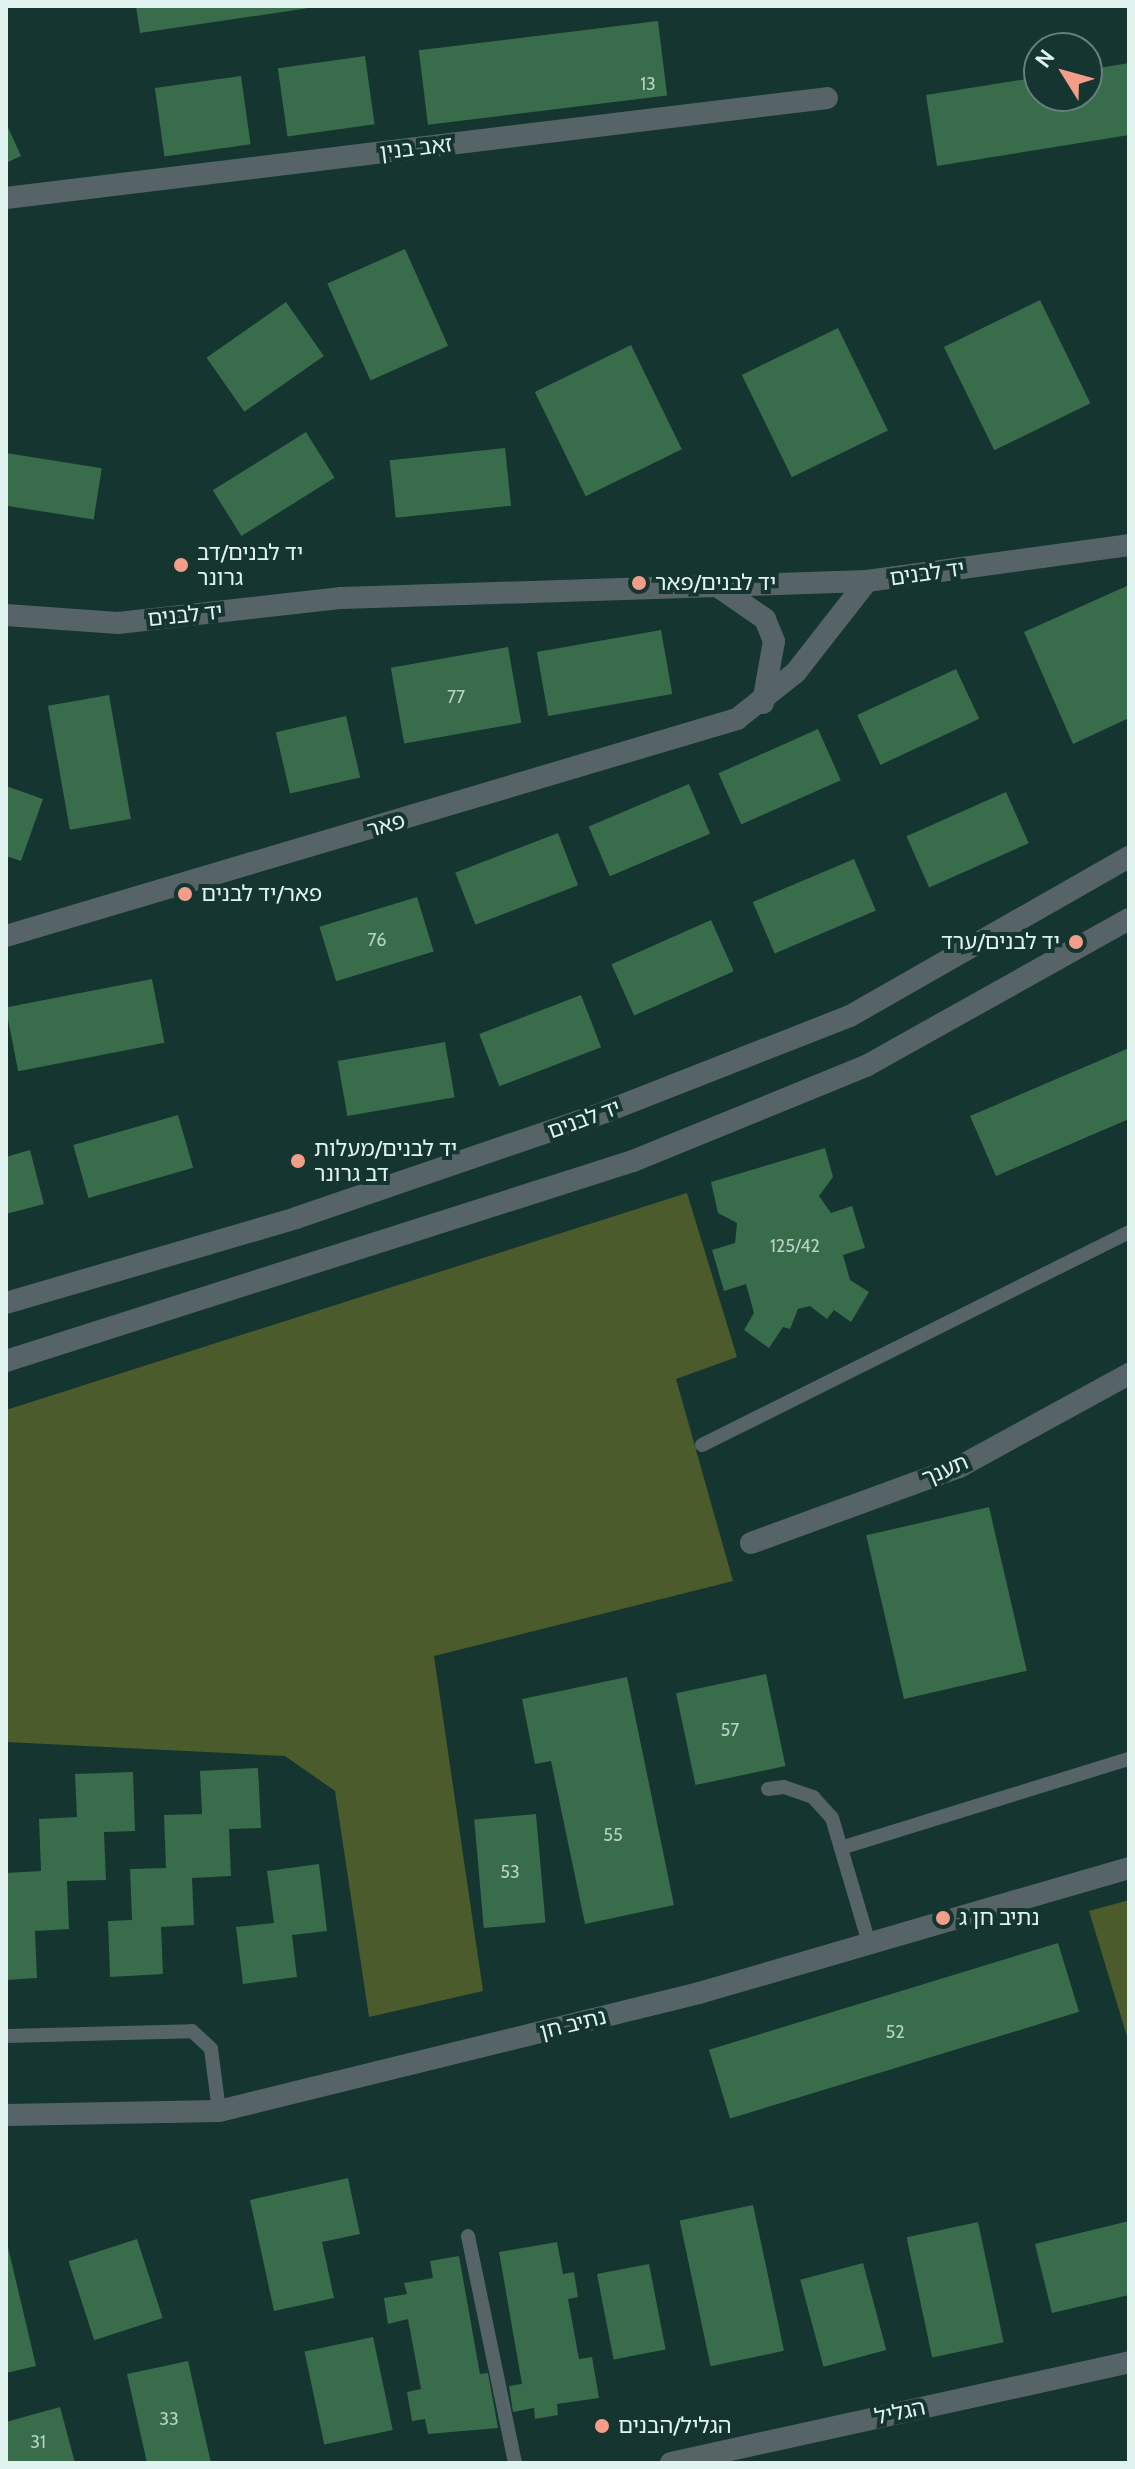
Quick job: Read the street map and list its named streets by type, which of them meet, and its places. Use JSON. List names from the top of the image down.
{
  "streets": {
    "street": [
      "זאב בנין",
      "יד לבנים",
      "פאר",
      "תענך",
      "נתיב חן",
      "הגליל"
    ]
  },
  "crossings": [
    ["יד לבנים", "פאר"]
  ],
  "places": [
    "יד לבנים/דב גרונר",
    "יד לבנים/פאר",
    "פאר/יד לבנים",
    "יד לבנים/ערד",
    "יד לבנים/מעלות דב גרונר",
    "נתיב חן ג",
    "הגליל/הבנים"
  ],
  "house_numbers": [
    "13",
    "77",
    "76",
    "125/42",
    "57",
    "55",
    "53",
    "52",
    "33",
    "31"
  ],
  "north": "top left"
}
